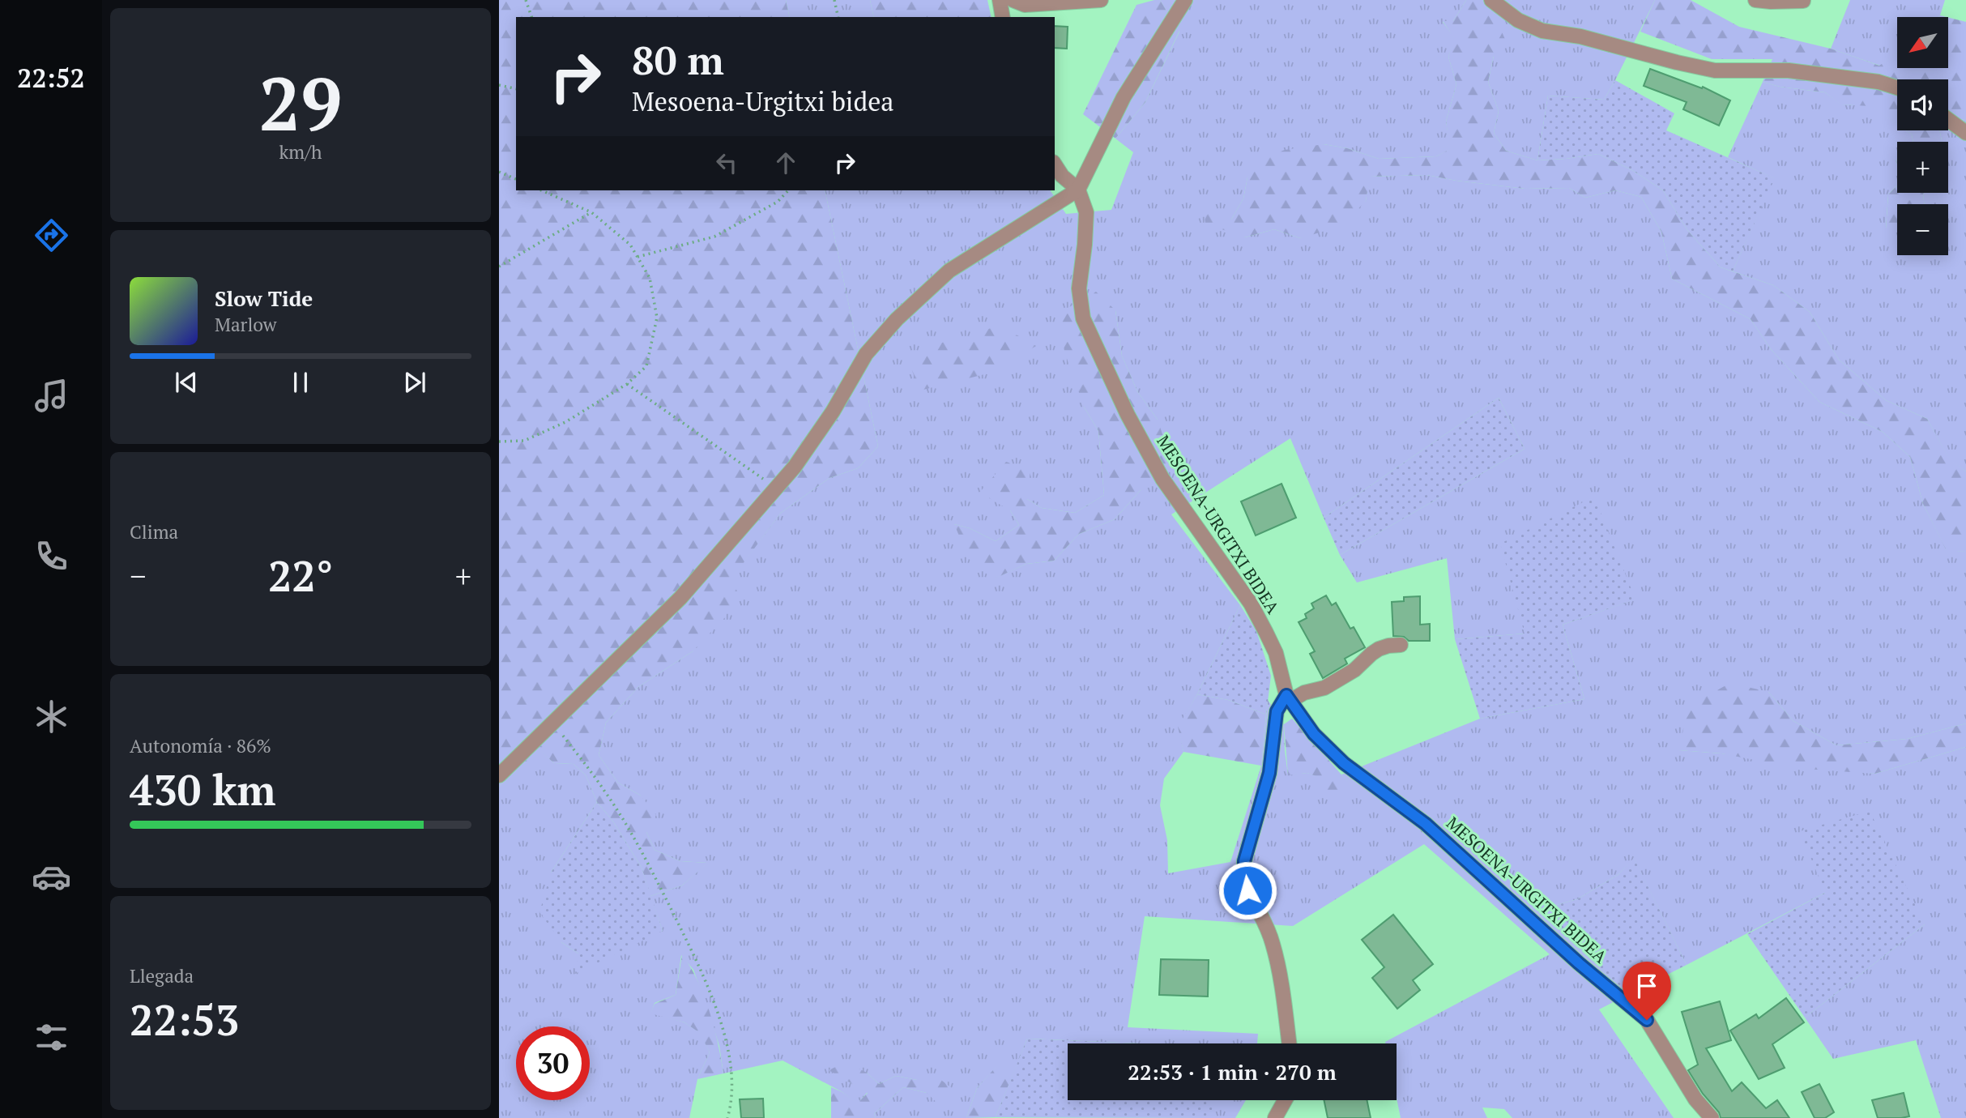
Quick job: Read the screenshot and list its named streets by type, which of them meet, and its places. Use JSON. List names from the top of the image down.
{
  "streets": {
    "street": ["MESOENA-URGITXI BIDEA"]
  },
  "north": "bottom left",
  "page": {
    "tabs": "22:52",
    "tile": [
      ["29", "km/h"],
      "Clima",
      ["Autonomía · 86%", "430 km"],
      ["Llegada", "22:53"]
    ],
    "map_buttons": ["+", "−"],
    "turn": ["80 m", "Mesoena-Urgitxi bidea"],
    "song": ["Slow Tide", "Marlow"],
    "heat": ["−", "22°", "+"],
    "limit": "30",
    "trip": "22:53 · 1 min · 270 m"
  }
}
